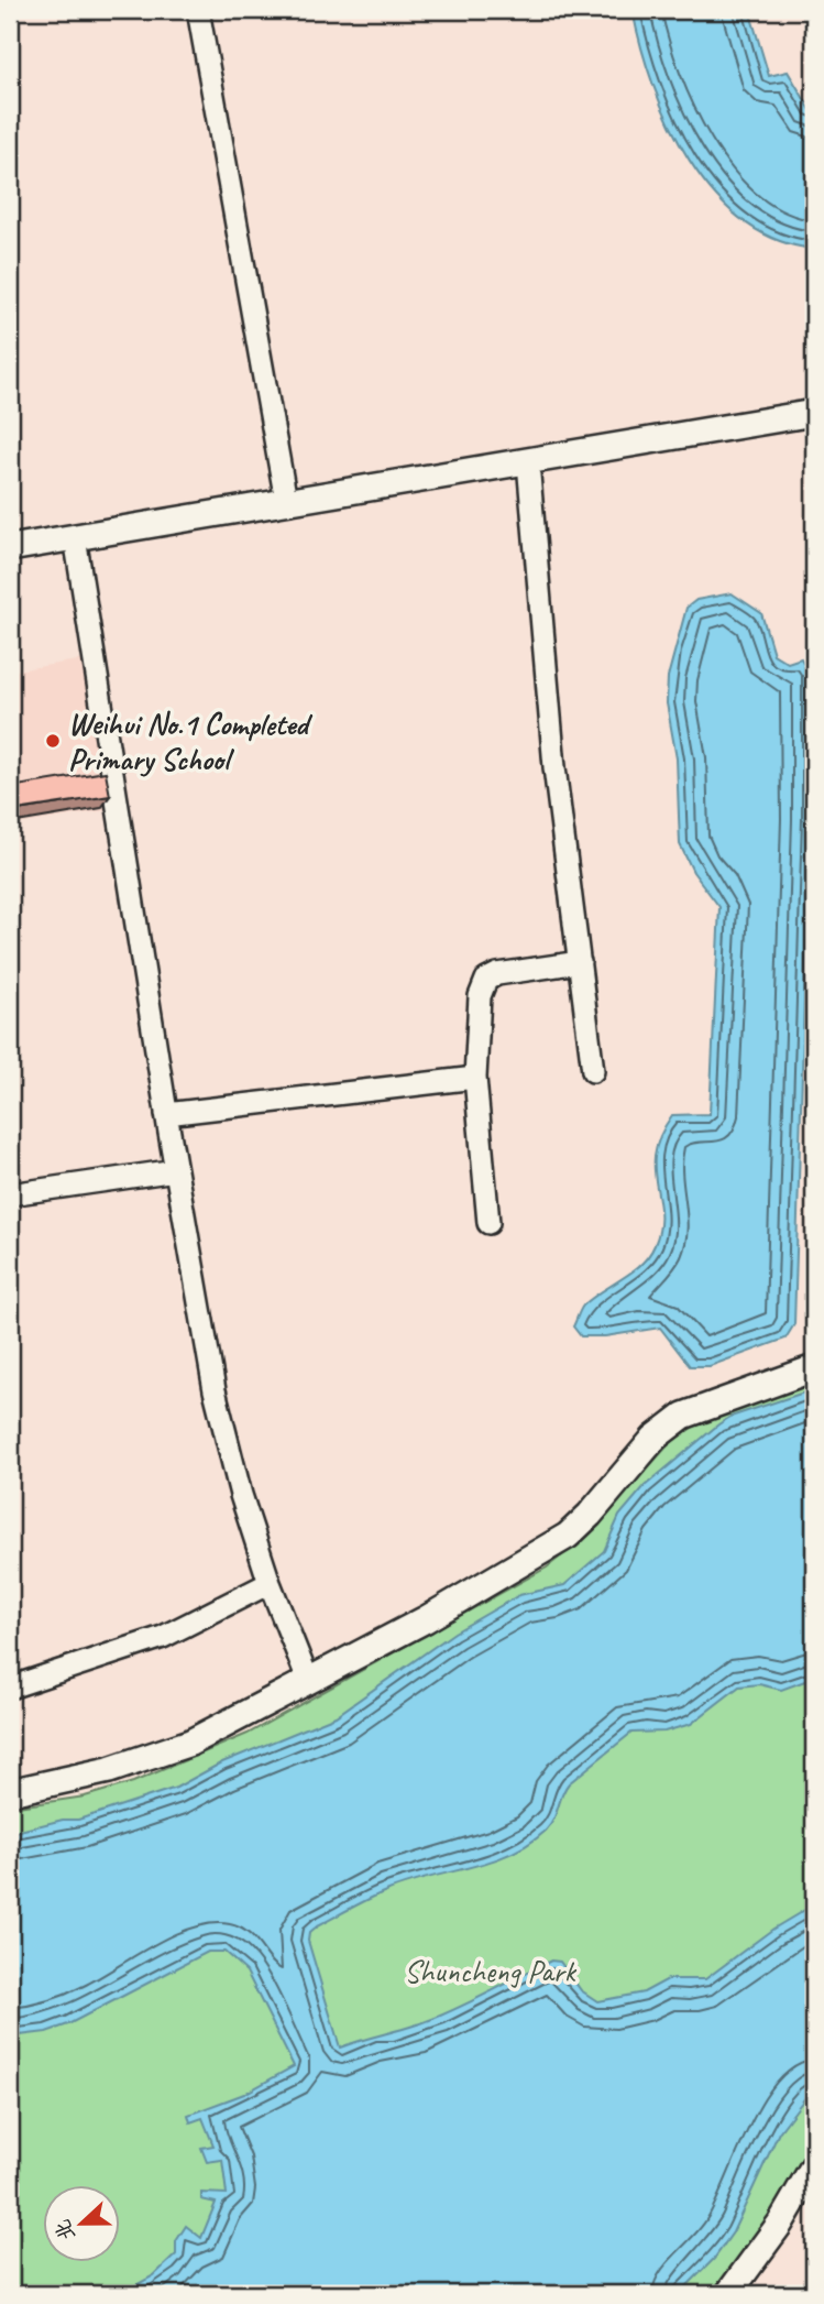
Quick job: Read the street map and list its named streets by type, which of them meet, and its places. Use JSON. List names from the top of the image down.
{
  "parks": ["Shuncheng Park"],
  "places": ["Weihui No.1 Completed Primary School"],
  "north": "left"
}
